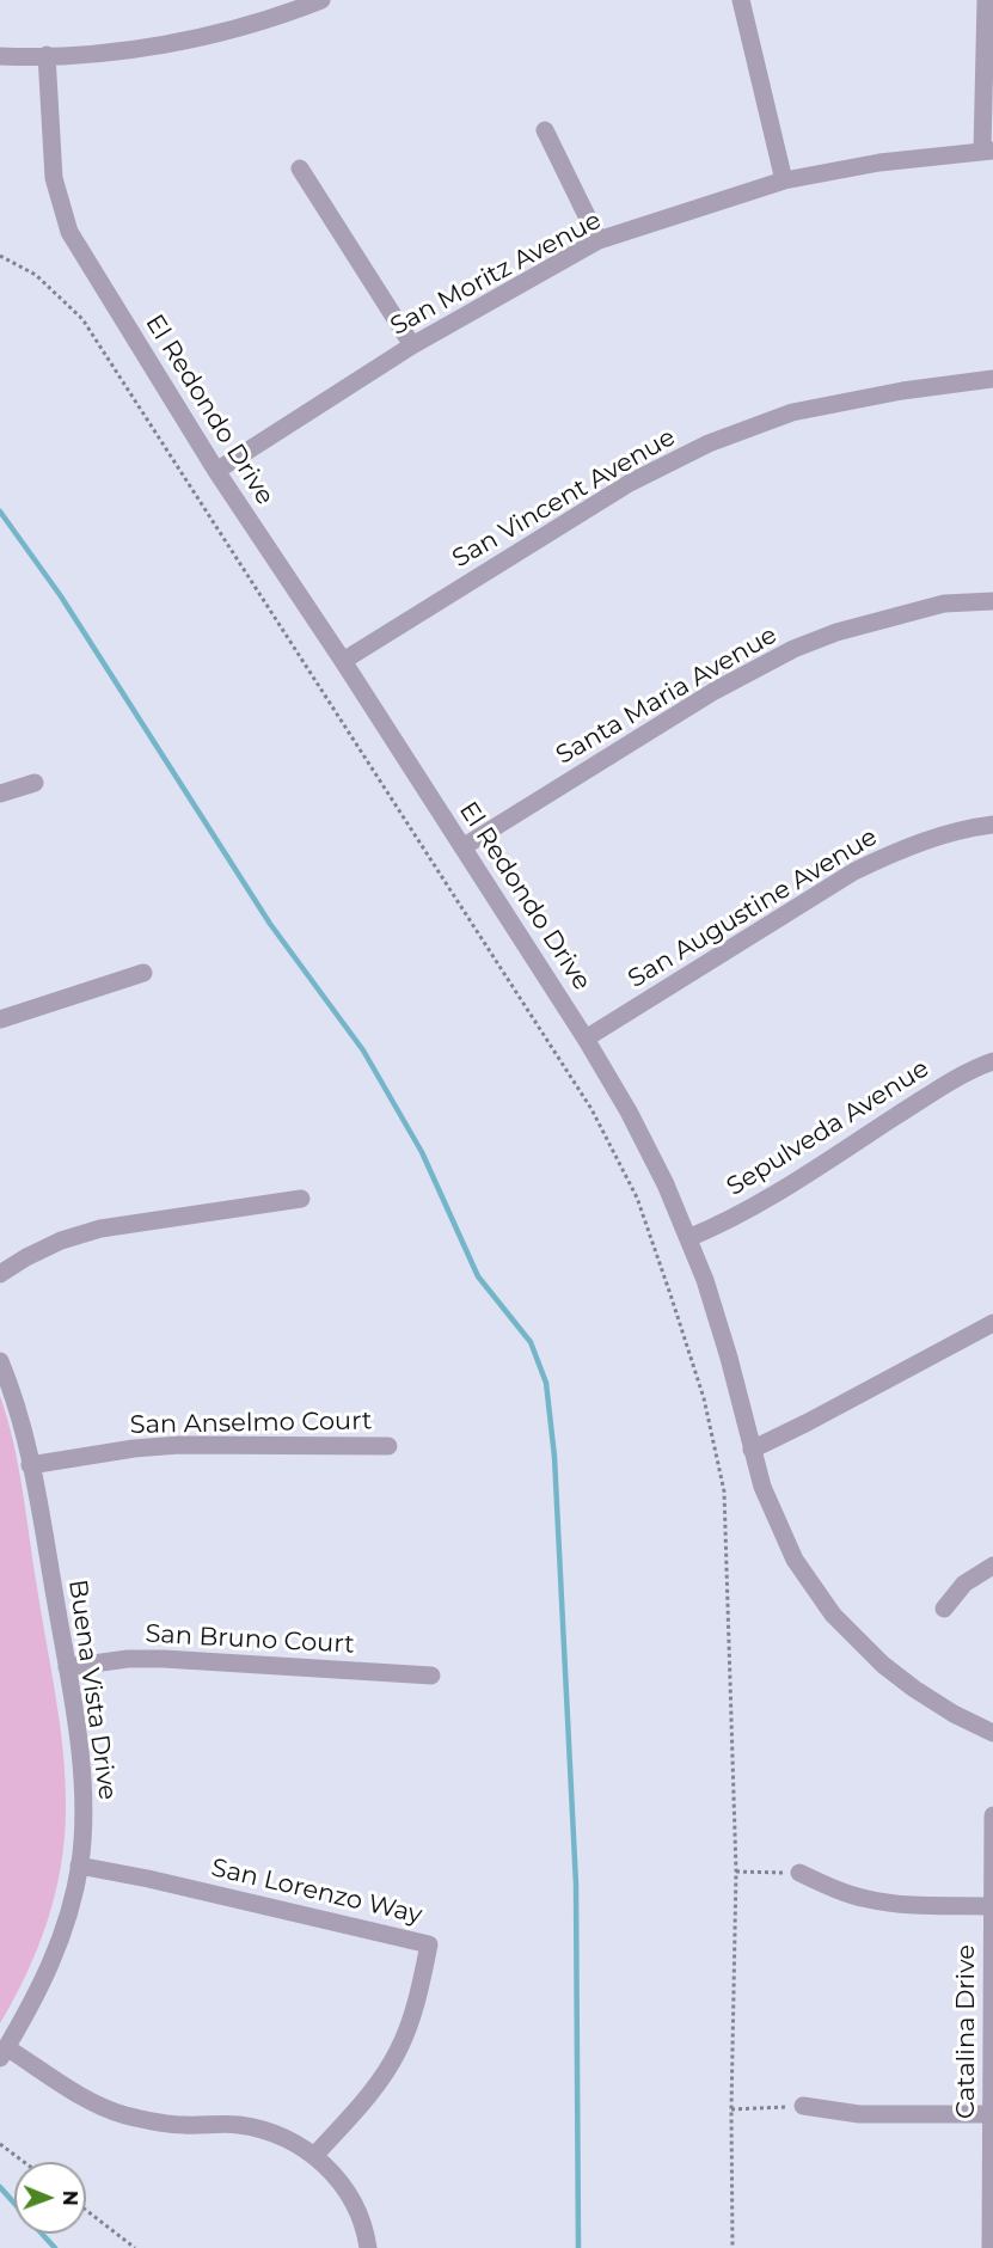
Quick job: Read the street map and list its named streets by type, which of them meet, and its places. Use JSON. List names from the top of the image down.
{
  "streets": {
    "street": [
      "San Moritz Avenue",
      "El Redondo Drive",
      "San Vincent Avenue",
      "Santa Maria Avenue",
      "San Augustine Avenue",
      "Sepulveda Avenue",
      "San Anselmo Court",
      "San Bruno Court",
      "Buena Vista Drive",
      "San Lorenzo Way",
      "Catalina Drive"
    ]
  },
  "crossings": [
    ["San Moritz Avenue", "El Redondo Drive"],
    ["El Redondo Drive", "San Vincent Avenue"],
    ["El Redondo Drive", "Santa Maria Avenue"],
    ["El Redondo Drive", "San Augustine Avenue"],
    ["El Redondo Drive", "Sepulveda Avenue"],
    ["San Anselmo Court", "Buena Vista Drive"],
    ["San Bruno Court", "Buena Vista Drive"],
    ["Buena Vista Drive", "San Lorenzo Way"]
  ],
  "north": "right"
}
